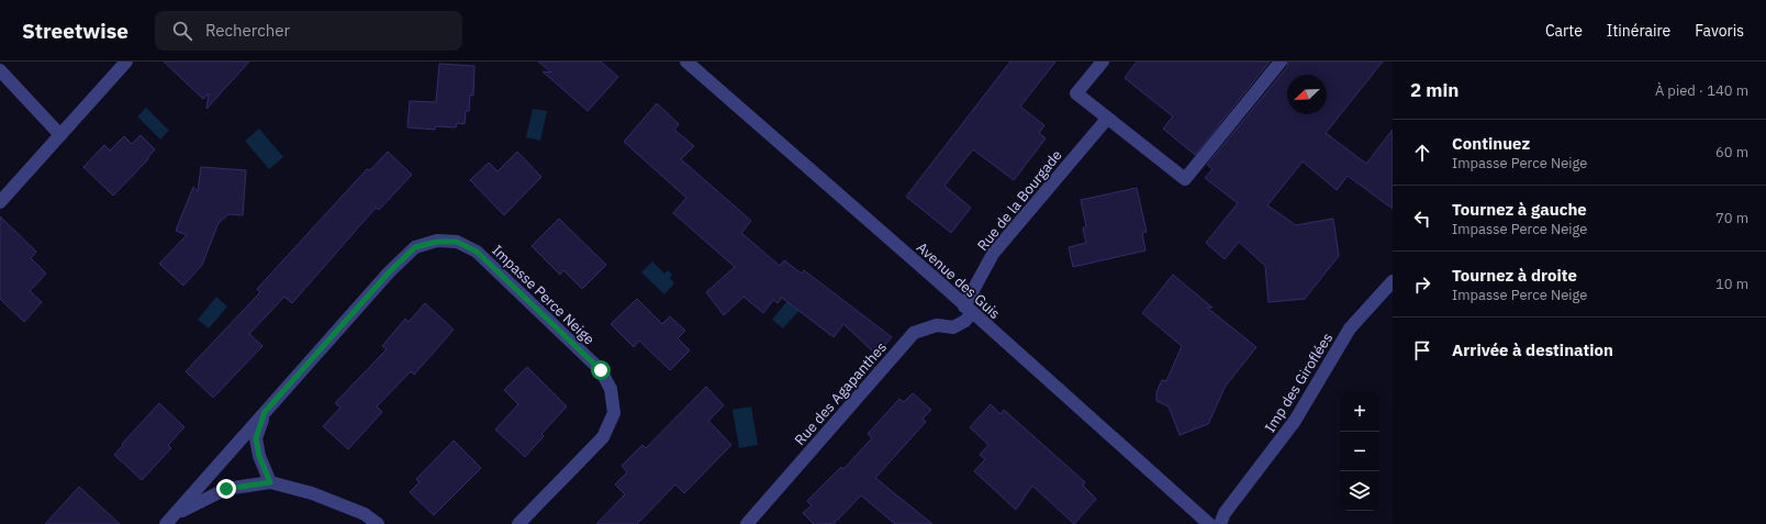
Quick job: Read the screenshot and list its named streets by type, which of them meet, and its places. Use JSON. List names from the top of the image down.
{
  "streets": {
    "street": [
      "Rue de la Bourgade",
      "Avenue des Guis",
      "Impasse Perce Neige",
      "Imp des Giroflées",
      "Rue des Agapanthes"
    ]
  },
  "crossings": [
    ["Rue de la Bourgade", "Avenue des Guis"],
    ["Rue de la Bourgade", "Rue des Agapanthes"],
    ["Avenue des Guis", "Rue des Agapanthes"]
  ],
  "north": "bottom left",
  "page": {
    "header": "Streetwise",
    "search": "Rechercher",
    "nav": ["Carte", "Itinéraire", "Favoris"],
    "heading": ["2 min", "À pied · 140 m"],
    "list": [
      ["Continuez", "Impasse Perce Neige", "60 m"],
      ["Tournez à gauche", "Impasse Perce Neige", "70 m"],
      ["Tournez à droite", "Impasse Perce Neige", "10 m"],
      "Arrivée à destination"
    ],
    "map_buttons": ["+", "−"]
  }
}
